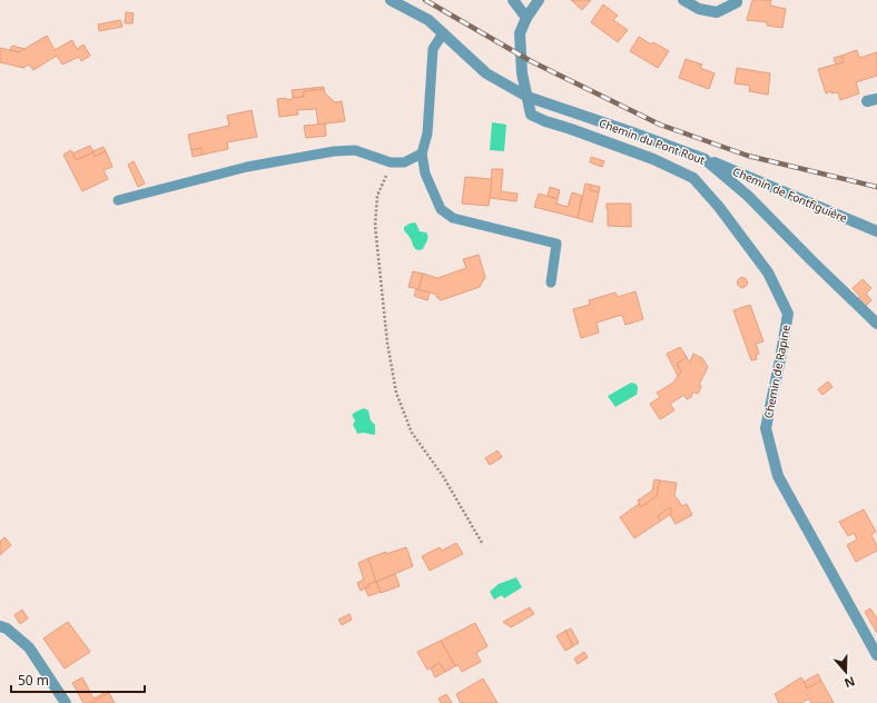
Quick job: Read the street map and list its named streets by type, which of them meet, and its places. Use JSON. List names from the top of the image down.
{
  "streets": {
    "street": ["Chemin du Pont Rout", "Chemin de Fontfiguière", "Chemin de Rapine"]
  },
  "crossings": [
    ["Chemin du Pont Rout", "Chemin de Fontfiguière"],
    ["Chemin du Pont Rout", "Chemin de Rapine"]
  ],
  "scale_bar": "50 m",
  "north": "bottom"
}
